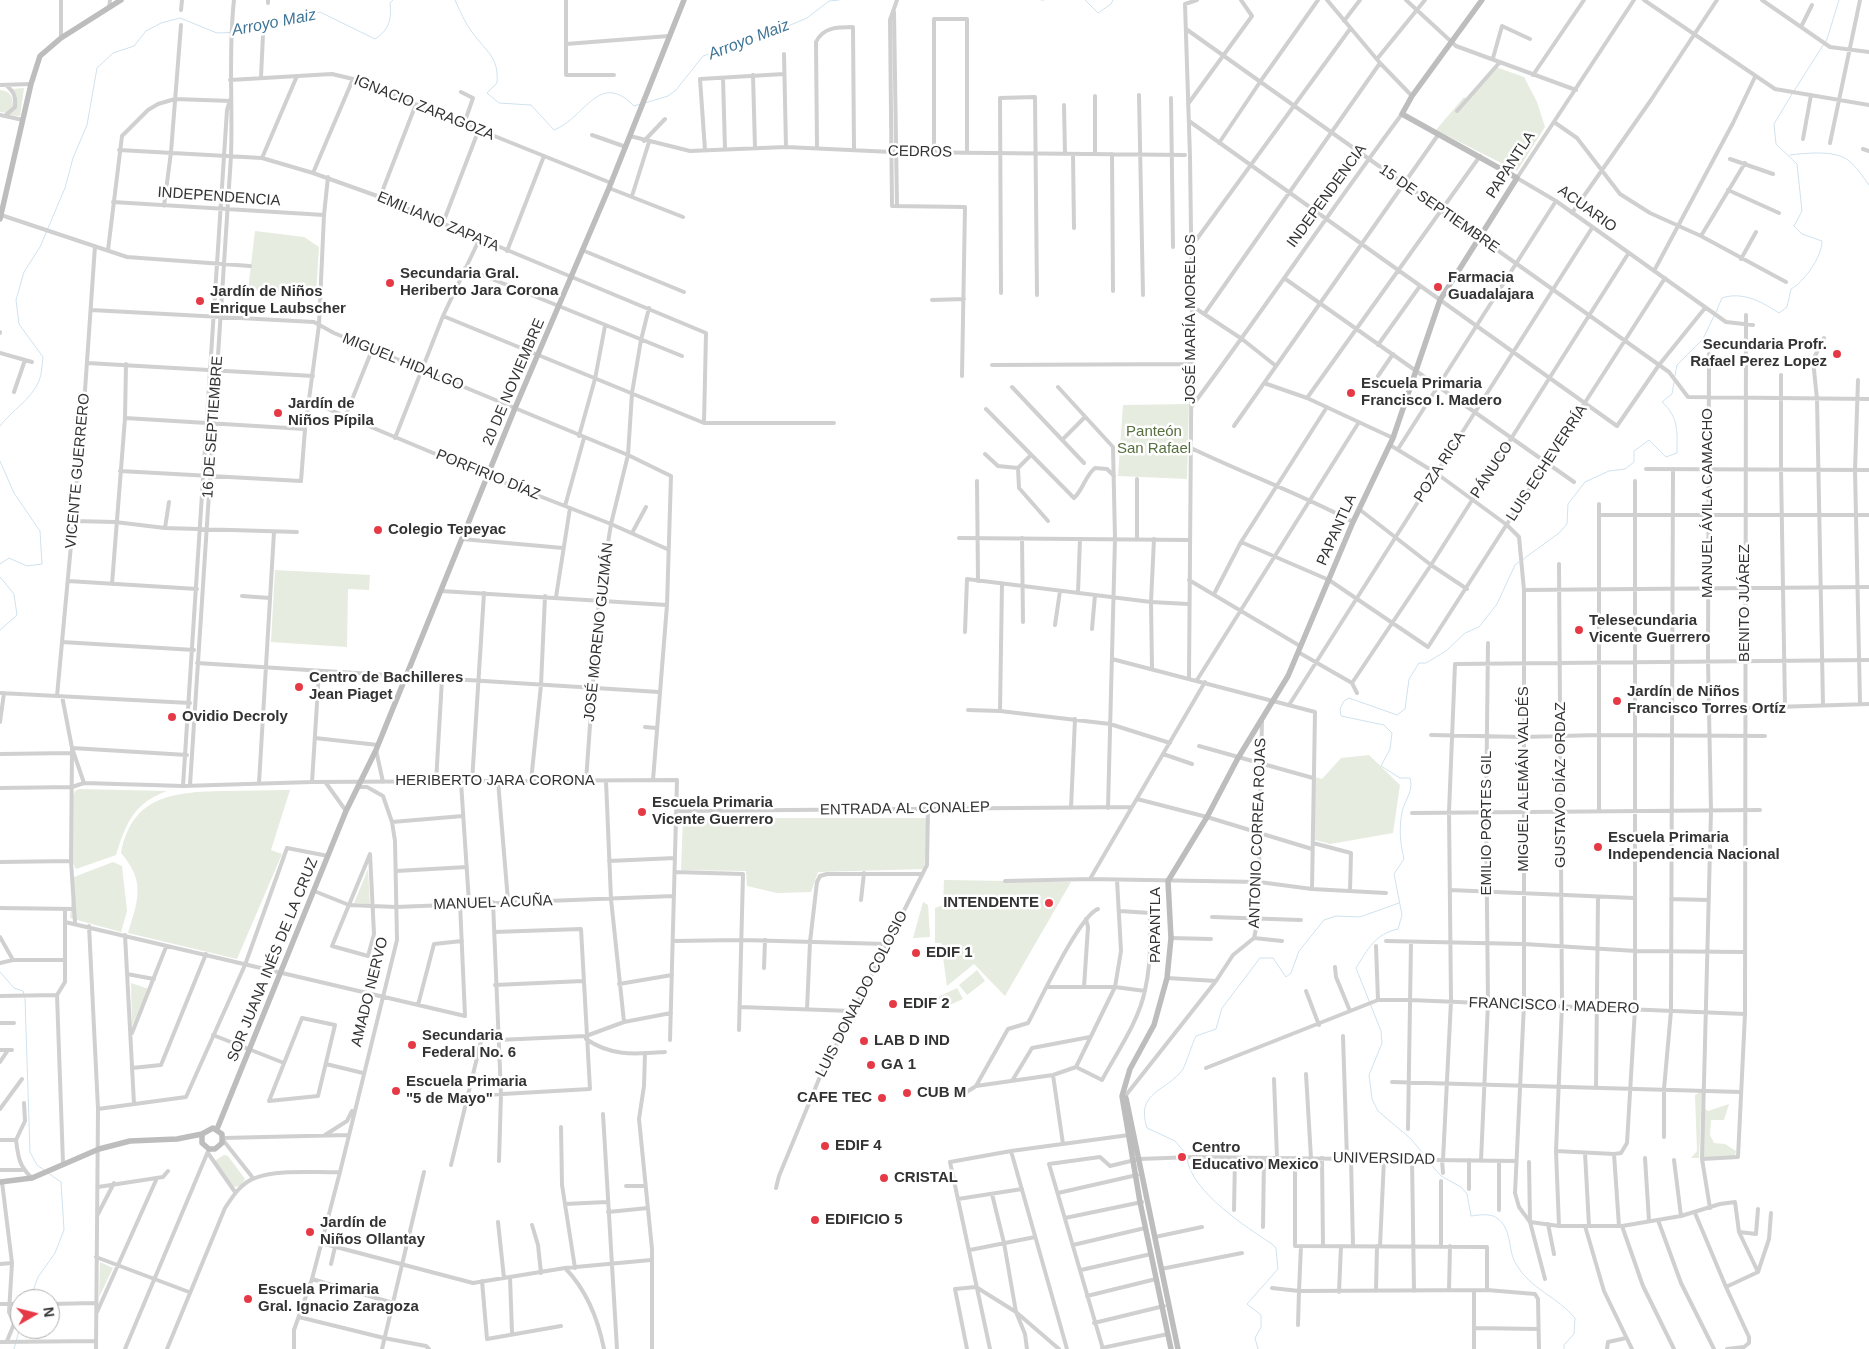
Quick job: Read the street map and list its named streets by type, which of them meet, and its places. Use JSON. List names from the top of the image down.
{
  "streets": {
    "main road": [
      "PAPANTLA",
      "INDEPENDENCIA",
      "ACUARIO",
      "20 DE NOVIEMBRE",
      "SOR JUANA INÉS DE LA CRUZ"
    ],
    "street": [
      "IGNACIO ZARAGOZA",
      "CEDROS",
      "15 DE SEPTIEMBRE",
      "EMILIANO ZAPATA",
      "JOSÉ MARÍA MORELOS",
      "MIGUEL HIDALGO",
      "16 DE SEPTIEMBRE",
      "LUIS ECHEVERRÍA",
      "POZA RICA",
      "PÁNUCO",
      "VICENTE GUERRERO",
      "PORFIRIO DÍAZ",
      "MANUEL ÁVILA CAMACHO",
      "BENITO JUÁREZ",
      "JOSÉ MORENO GUZMÁN",
      "MIGUEL ALEMÁN VALDÉS",
      "HERIBERTO JARA CORONA",
      "GUSTAVO DÍAZ ORDAZ",
      "ENTRADA AL CONALEP",
      "EMILIO PORTES GIL",
      "ANTONIO CORREA ROJAS",
      "MANUEL ACUÑA",
      "AMADO NERVO",
      "LUIS DONALDO COLOSIO",
      "FRANCISCO I. MADERO",
      "UNIVERSIDAD"
    ]
  },
  "crossings": [
    ["IGNACIO ZARAGOZA", "20 DE NOVIEMBRE"],
    ["IGNACIO ZARAGOZA", "16 DE SEPTIEMBRE"],
    ["CEDROS", "20 DE NOVIEMBRE"],
    ["PAPANTLA", "15 DE SEPTIEMBRE"],
    ["PAPANTLA", "ACUARIO"],
    ["PAPANTLA", "ANTONIO CORREA ROJAS"],
    ["PAPANTLA", "UNIVERSIDAD"],
    ["INDEPENDENCIA", "15 DE SEPTIEMBRE"],
    ["INDEPENDENCIA", "ACUARIO"],
    ["INDEPENDENCIA", "JOSÉ MARÍA MORELOS"],
    ["INDEPENDENCIA", "16 DE SEPTIEMBRE"],
    ["15 DE SEPTIEMBRE", "JOSÉ MARÍA MORELOS"],
    ["15 DE SEPTIEMBRE", "LUIS ECHEVERRÍA"],
    ["15 DE SEPTIEMBRE", "POZA RICA"],
    ["15 DE SEPTIEMBRE", "PÁNUCO"],
    ["15 DE SEPTIEMBRE", "MANUEL ÁVILA CAMACHO"],
    ["ACUARIO", "LUIS ECHEVERRÍA"],
    ["ACUARIO", "POZA RICA"],
    ["ACUARIO", "PÁNUCO"],
    ["ACUARIO", "BENITO JUÁREZ"],
    ["EMILIANO ZAPATA", "20 DE NOVIEMBRE"],
    ["EMILIANO ZAPATA", "16 DE SEPTIEMBRE"],
    ["EMILIANO ZAPATA", "JOSÉ MORENO GUZMÁN"],
    ["MIGUEL HIDALGO", "20 DE NOVIEMBRE"],
    ["MIGUEL HIDALGO", "16 DE SEPTIEMBRE"],
    ["MIGUEL HIDALGO", "VICENTE GUERRERO"],
    ["MIGUEL HIDALGO", "PORFIRIO DÍAZ"],
    ["MIGUEL HIDALGO", "JOSÉ MORENO GUZMÁN"],
    ["20 DE NOVIEMBRE", "PORFIRIO DÍAZ"],
    ["20 DE NOVIEMBRE", "HERIBERTO JARA CORONA"],
    ["20 DE NOVIEMBRE", "SOR JUANA INÉS DE LA CRUZ"],
    ["20 DE NOVIEMBRE", "AMADO NERVO"],
    ["16 DE SEPTIEMBRE", "HERIBERTO JARA CORONA"],
    ["LUIS ECHEVERRÍA", "PÁNUCO"],
    ["LUIS ECHEVERRÍA", "MIGUEL ALEMÁN VALDÉS"],
    ["VICENTE GUERRERO", "HERIBERTO JARA CORONA"],
    ["PORFIRIO DÍAZ", "JOSÉ MORENO GUZMÁN"],
    ["MANUEL ÁVILA CAMACHO", "BENITO JUÁREZ"],
    ["MANUEL ÁVILA CAMACHO", "FRANCISCO I. MADERO"],
    ["BENITO JUÁREZ", "FRANCISCO I. MADERO"],
    ["JOSÉ MORENO GUZMÁN", "HERIBERTO JARA CORONA"],
    ["MIGUEL ALEMÁN VALDÉS", "FRANCISCO I. MADERO"],
    ["MIGUEL ALEMÁN VALDÉS", "UNIVERSIDAD"],
    ["HERIBERTO JARA CORONA", "ENTRADA AL CONALEP"],
    ["HERIBERTO JARA CORONA", "SOR JUANA INÉS DE LA CRUZ"],
    ["HERIBERTO JARA CORONA", "AMADO NERVO"],
    ["GUSTAVO DÍAZ ORDAZ", "FRANCISCO I. MADERO"],
    ["ENTRADA AL CONALEP", "LUIS DONALDO COLOSIO"],
    ["EMILIO PORTES GIL", "FRANCISCO I. MADERO"],
    ["EMILIO PORTES GIL", "UNIVERSIDAD"],
    ["MANUEL ACUÑA", "SOR JUANA INÉS DE LA CRUZ"],
    ["MANUEL ACUÑA", "AMADO NERVO"],
    ["SOR JUANA INÉS DE LA CRUZ", "AMADO NERVO"]
  ],
  "water": ["Arroyo Maiz"],
  "parks": ["Panteón San Rafael"],
  "places": [
    "Secundaria Gral. Heriberto Jara Corona",
    "Farmacia Guadalajara",
    "Jardín de Niños Enrique Laubscher",
    "Secundaria Profr. Rafael Perez Lopez",
    "Escuela Primaria Francisco I. Madero",
    "Jardín de Niños Pípila",
    "Colegio Tepeyac",
    "Telesecundaria Vicente Guerrero",
    "Centro de Bachilleres Jean Piaget",
    "Jardín de Niños Francisco Torres Ortíz",
    "Ovidio Decroly",
    "Escuela Primaria Vicente Guerrero",
    "Escuela Primaria Independencia Nacional",
    "INTENDENTE",
    "EDIF 1",
    "EDIF 2",
    "LAB D IND",
    "Secundaria Federal No. 6",
    "GA 1",
    "Escuela Primaria \"5 de Mayo\"",
    "CUB M",
    "CAFE TEC",
    "EDIF 4",
    "Centro Educativo Mexico",
    "CRISTAL",
    "EDIFICIO 5",
    "Jardín de Niños Ollantay",
    "Escuela Primaria Gral. Ignacio Zaragoza"
  ],
  "north": "right"
}
